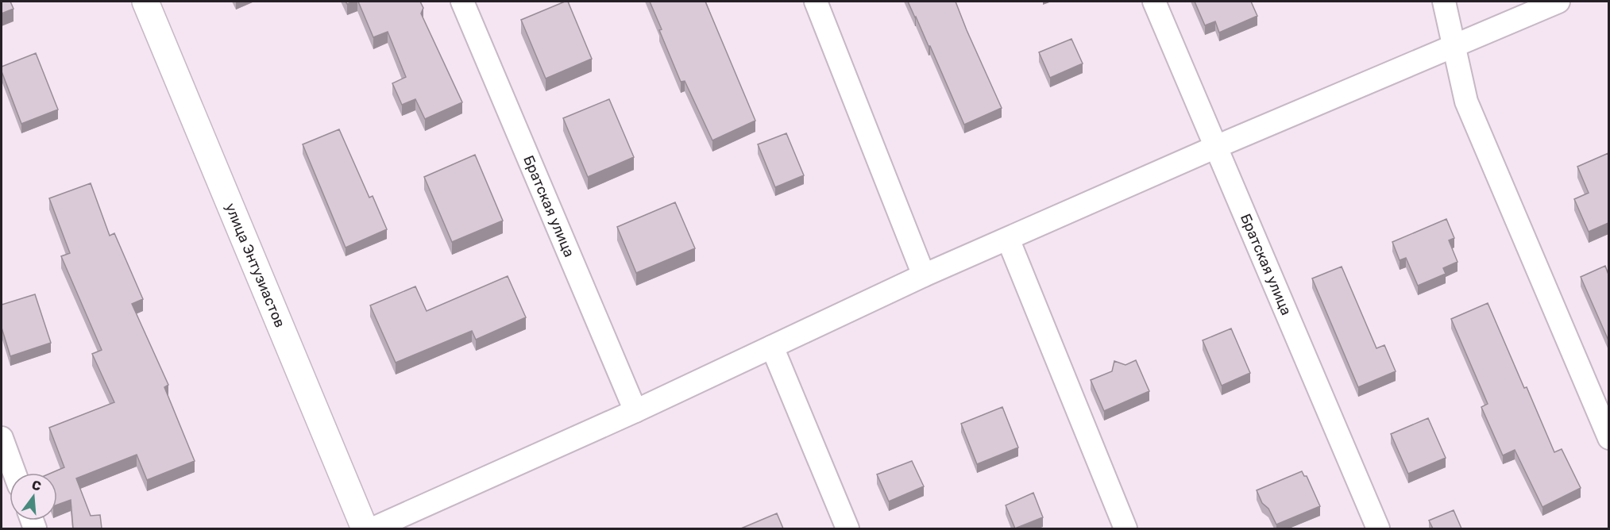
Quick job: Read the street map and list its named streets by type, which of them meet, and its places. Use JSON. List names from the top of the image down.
{
  "streets": {
    "street": ["Братская улица", "улица Энтузиастов"]
  },
  "north": "top"
}
